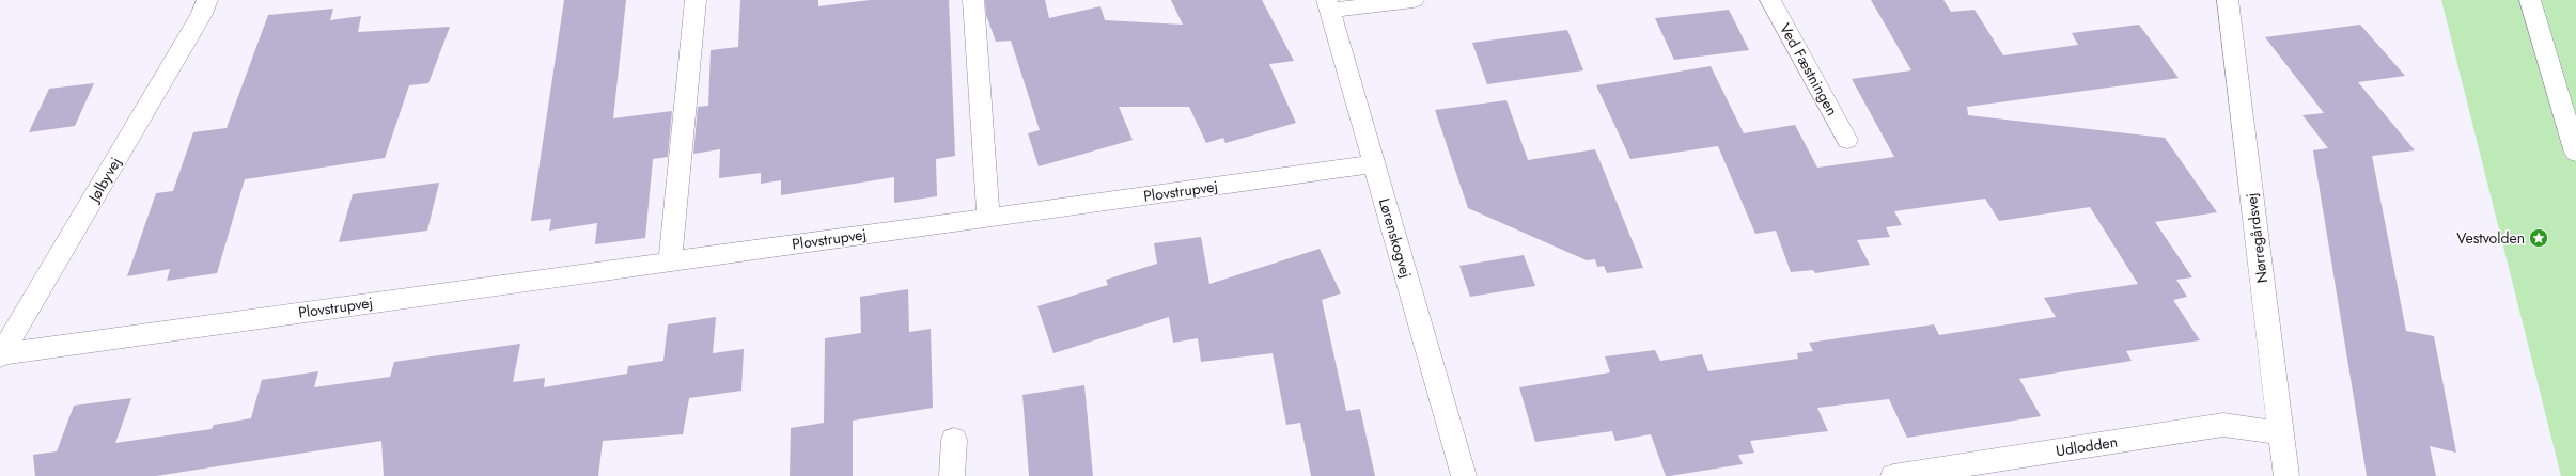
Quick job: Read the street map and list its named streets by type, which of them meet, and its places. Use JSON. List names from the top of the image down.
{
  "streets": {
    "street": [
      "Ved Fæstningen",
      "Jølbyvej",
      "Plovstrupvej",
      "Lørenskogvej",
      "Nørregårdsvej",
      "Udlodden"
    ]
  },
  "crossings": [
    ["Jølbyvej", "Plovstrupvej"],
    ["Plovstrupvej", "Lørenskogvej"],
    ["Nørregårdsvej", "Udlodden"]
  ],
  "places": {
    "place": ["Vestvolden"]
  }
}
